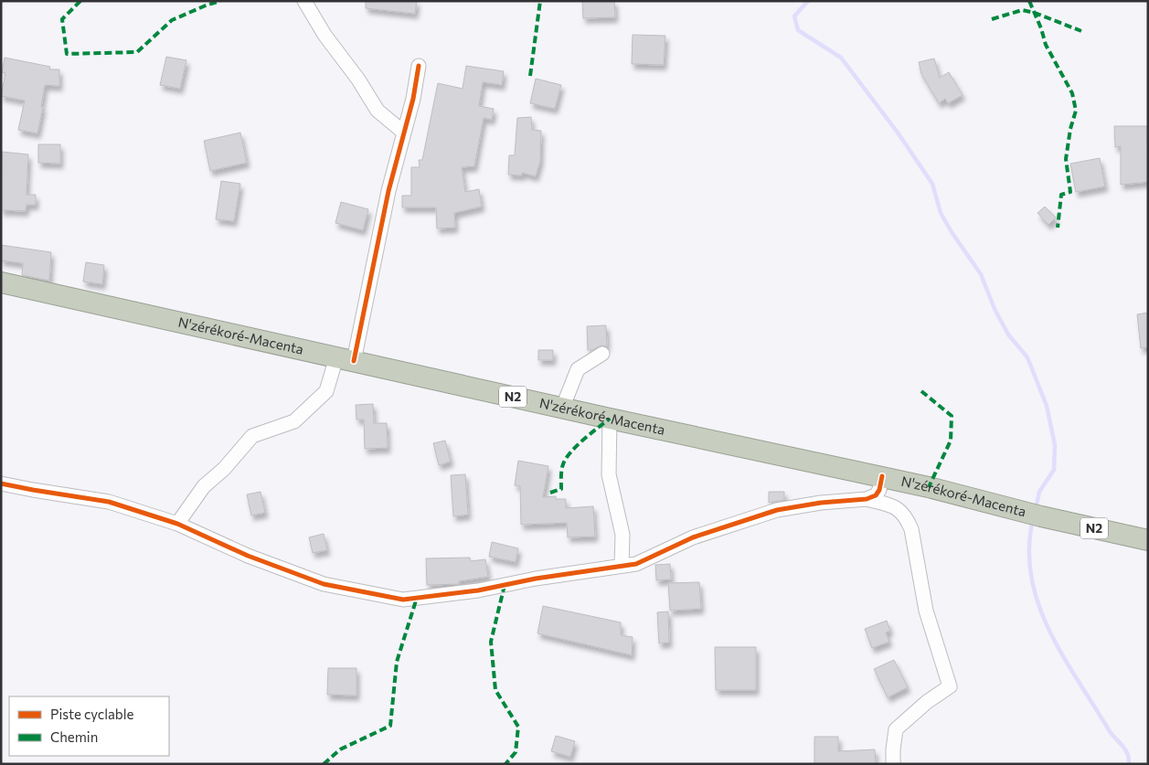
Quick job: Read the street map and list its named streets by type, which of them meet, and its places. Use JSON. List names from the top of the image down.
{
  "streets": {
    "highway": ["N'zérékoré-Macenta", "N2"]
  },
  "legend": ["Piste cyclable", "Chemin"]
}
